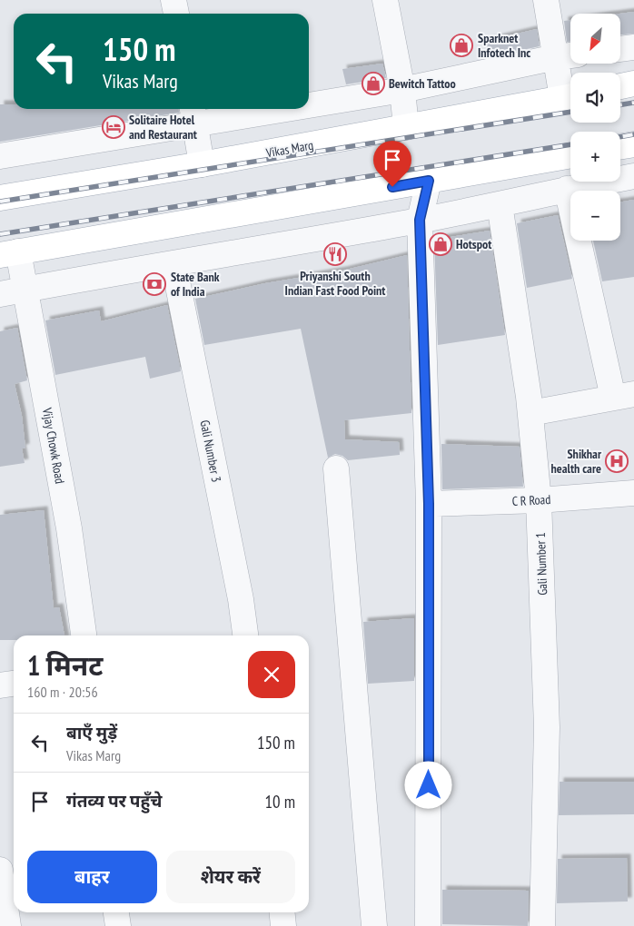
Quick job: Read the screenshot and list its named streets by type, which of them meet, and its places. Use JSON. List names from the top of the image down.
{
  "streets": {
    "main road": ["Vikas Marg"],
    "street": [
      "Vijay Chowk Road",
      "Gali Number 3",
      "C R Road",
      "Gali Number 1"
    ]
  },
  "crossings": [
    ["C R Road", "Gali Number 1"]
  ],
  "places": {
    "shop": ["Sparknet Infotech Inc", "Bewitch Tattoo", "Hotspot"],
    "hotel": ["Solitaire Hotel and Restaurant"],
    "restaurant": ["Priyanshi South Indian Fast Food Point"],
    "bank": ["State Bank of India"],
    "hospital": ["Shikhar health care"]
  },
  "north": "bottom left",
  "page": {
    "map_buttons": ["+", "−"],
    "turn": ["150 m", "Vikas Marg"],
    "heading": ["1 मिनट", "160 m · 20:56"],
    "list": [
      {
        "name": "बाएँ मुड़ें",
        "note": "Vikas Marg",
        "value": "150 m"
      },
      {
        "name": "गंतव्य पर पहुँचे",
        "value": "10 m"
      }
    ],
    "buttons": ["बाहर", "शेयर करें"]
  }
}
